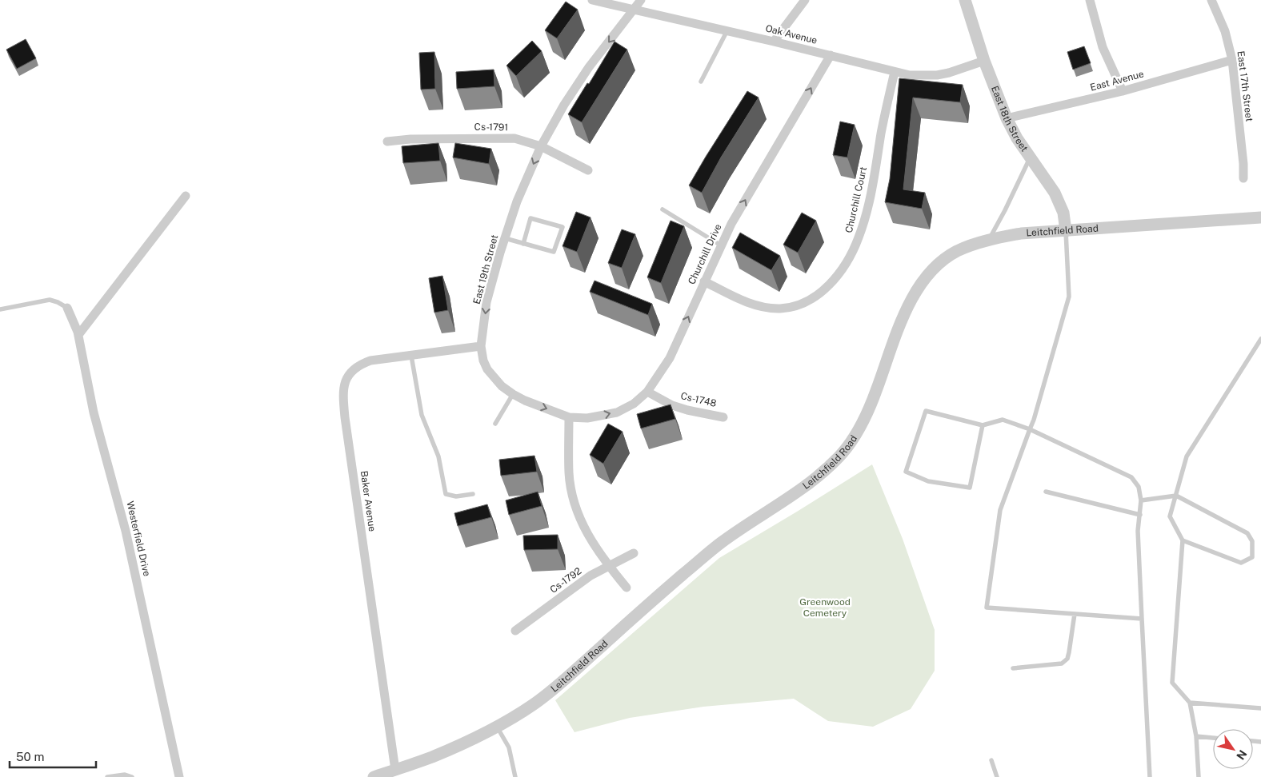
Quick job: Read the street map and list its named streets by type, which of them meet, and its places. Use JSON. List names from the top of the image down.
{
  "streets": {
    "street": [
      "Oak Avenue",
      "East Avenue",
      "East 17th Street",
      "East 18th Street",
      "Cs-1791",
      "Churchill Court",
      "Leitchfield Road",
      "Churchill Drive",
      "East 19th Street",
      "Cs-1748",
      "Baker Avenue",
      "Westerfield Drive",
      "Cs-1792"
    ]
  },
  "crossings": [
    ["Oak Avenue", "East 18th Street"],
    ["Oak Avenue", "Churchill Court"],
    ["Oak Avenue", "Churchill Drive"],
    ["Oak Avenue", "East 19th Street"],
    ["East Avenue", "East 17th Street"],
    ["East Avenue", "East 18th Street"],
    ["East 18th Street", "Leitchfield Road"],
    ["Cs-1791", "East 19th Street"],
    ["Churchill Court", "Churchill Drive"],
    ["Leitchfield Road", "Baker Avenue"],
    ["Churchill Drive", "East 19th Street"],
    ["Churchill Drive", "Cs-1748"],
    ["East 19th Street", "Baker Avenue"]
  ],
  "one_way": ["Churchill Drive", "East 19th Street"],
  "parks": ["Greenwood Cemetery"],
  "scale_bar": "50 m",
  "north": "bottom right"
}
